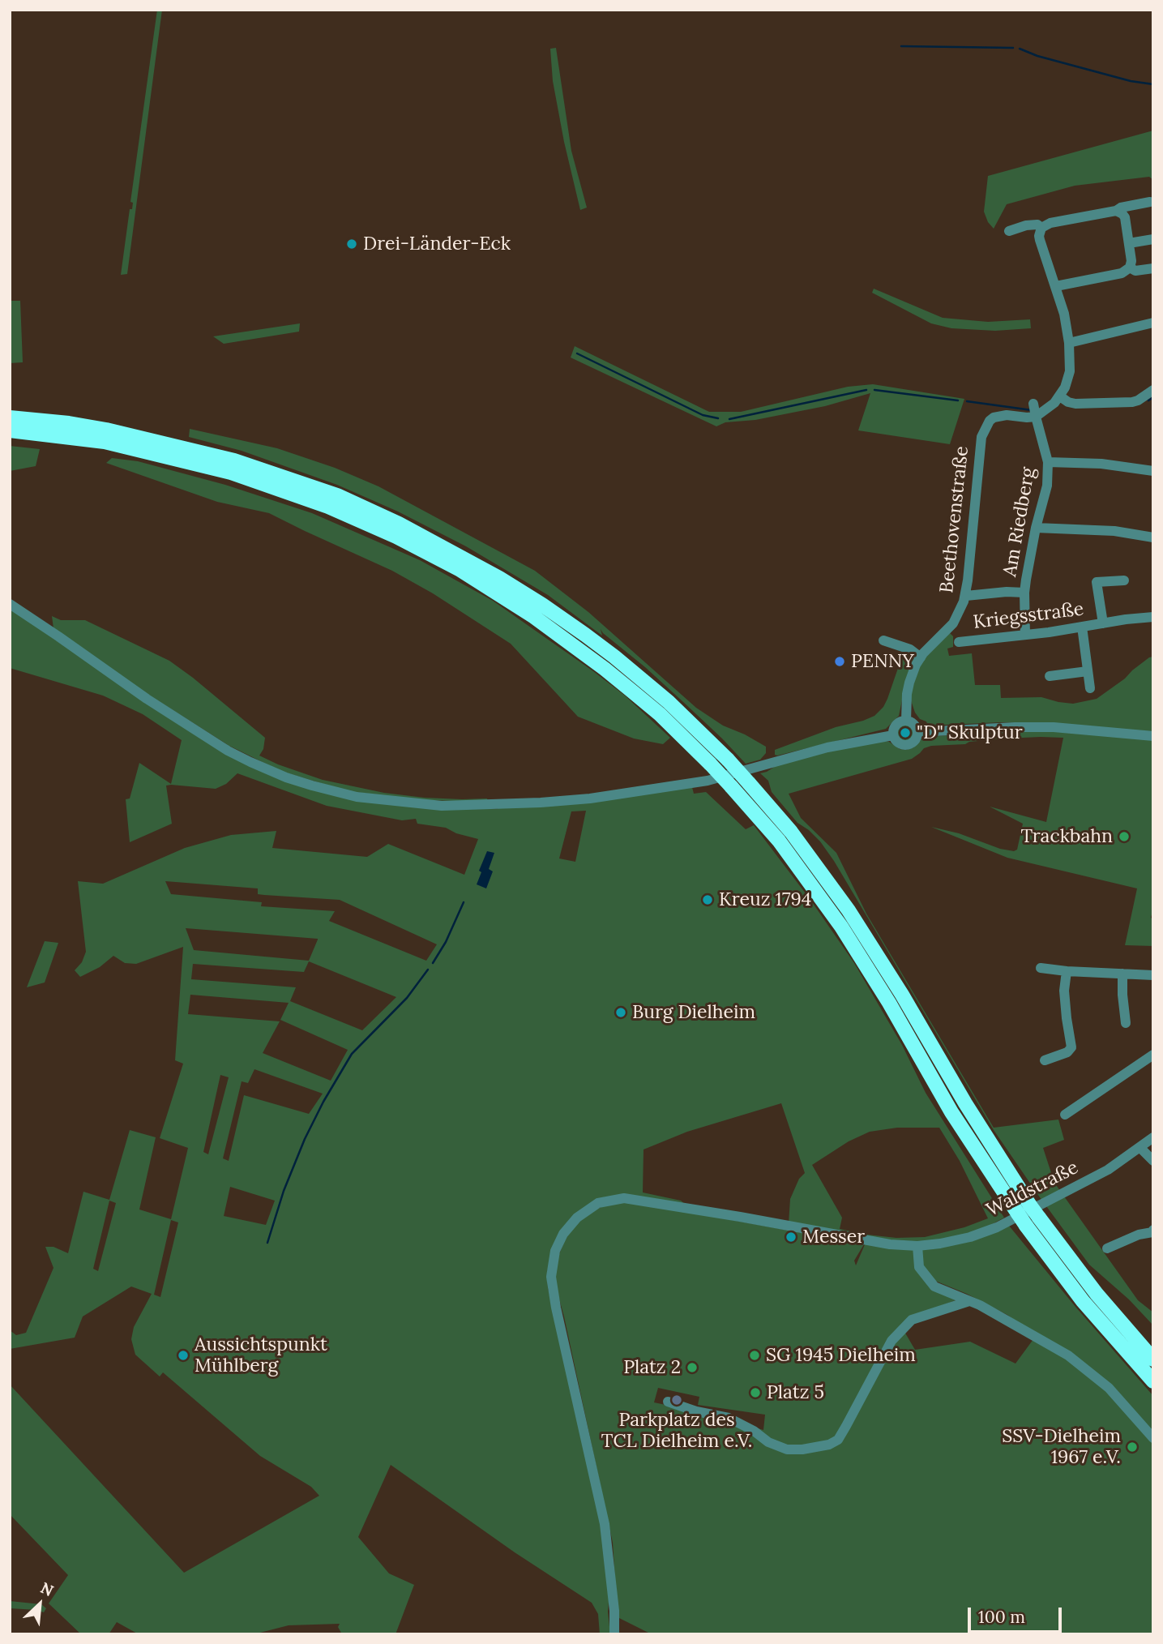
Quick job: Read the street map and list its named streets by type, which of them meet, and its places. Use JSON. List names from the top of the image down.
{
  "streets": {
    "street": [
      "Beethovenstraße",
      "Am Riedberg",
      "Kriegsstraße",
      "Waldstraße"
    ]
  },
  "crossings": [
    ["Beethovenstraße", "Am Riedberg"],
    ["Am Riedberg", "Kriegsstraße"]
  ],
  "places": [
    "Drei-Länder-Eck",
    "PENNY",
    "\"D\" Skulptur",
    "Trackbahn",
    "Kreuz 1794",
    "Burg Dielheim",
    "Messer",
    "Aussichtspunkt Mühlberg",
    "SG 1945 Dielheim",
    "Platz 2",
    "Platz 5",
    "Parkplatz des TCL Dielheim e.V.",
    "SSV-Dielheim 1967 e.V."
  ],
  "scale_bar": "100 m",
  "north": "top right"
}
